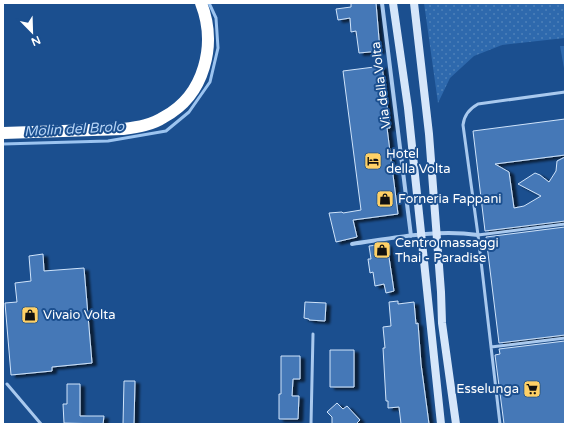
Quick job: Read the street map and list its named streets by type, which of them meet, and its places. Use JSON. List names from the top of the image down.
{
  "streets": {
    "main road": ["Via della Volta"]
  },
  "water": ["Molin del Brolo"],
  "places": {
    "hotel": ["Hotel della Volta"],
    "shop": ["Forneria Fappani", "Centro massaggi Thai - Paradise", "Vivaio Volta"],
    "supermarket": ["Esselunga"]
  },
  "north": "bottom right"
}
